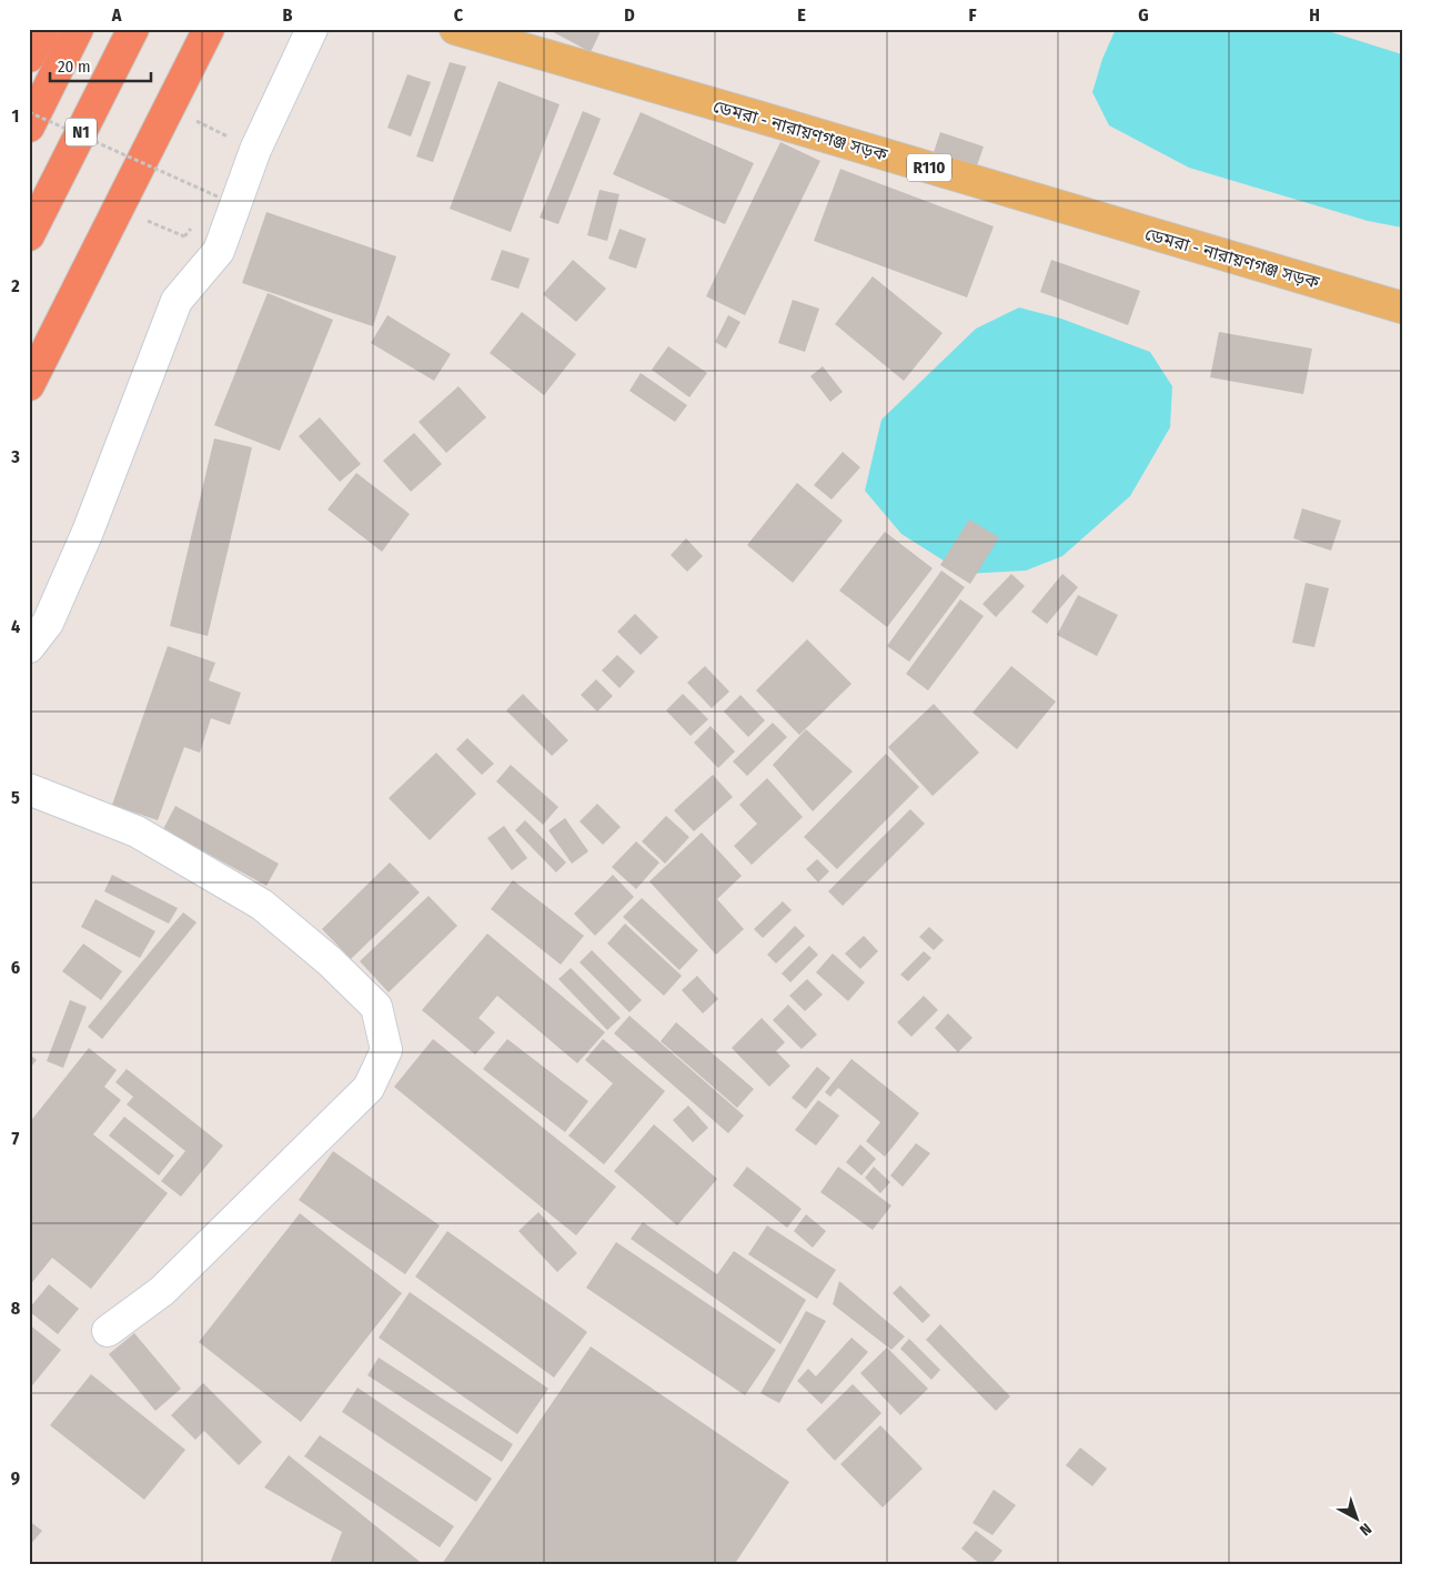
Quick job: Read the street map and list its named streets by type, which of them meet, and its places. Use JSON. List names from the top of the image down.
{
  "streets": {
    "highway": ["N1"],
    "main road": ["ডেমরা - নারায়ণগঞ্জ সড়ক", "R110"]
  },
  "scale_bar": "20 m",
  "north": "bottom right",
  "grid": {
    "columns": [
      "A",
      "B",
      "C",
      "D",
      "E",
      "F",
      "G",
      "H"
    ],
    "rows": [
      "1",
      "2",
      "3",
      "4",
      "5",
      "6",
      "7",
      "8",
      "9"
    ]
  }
}
